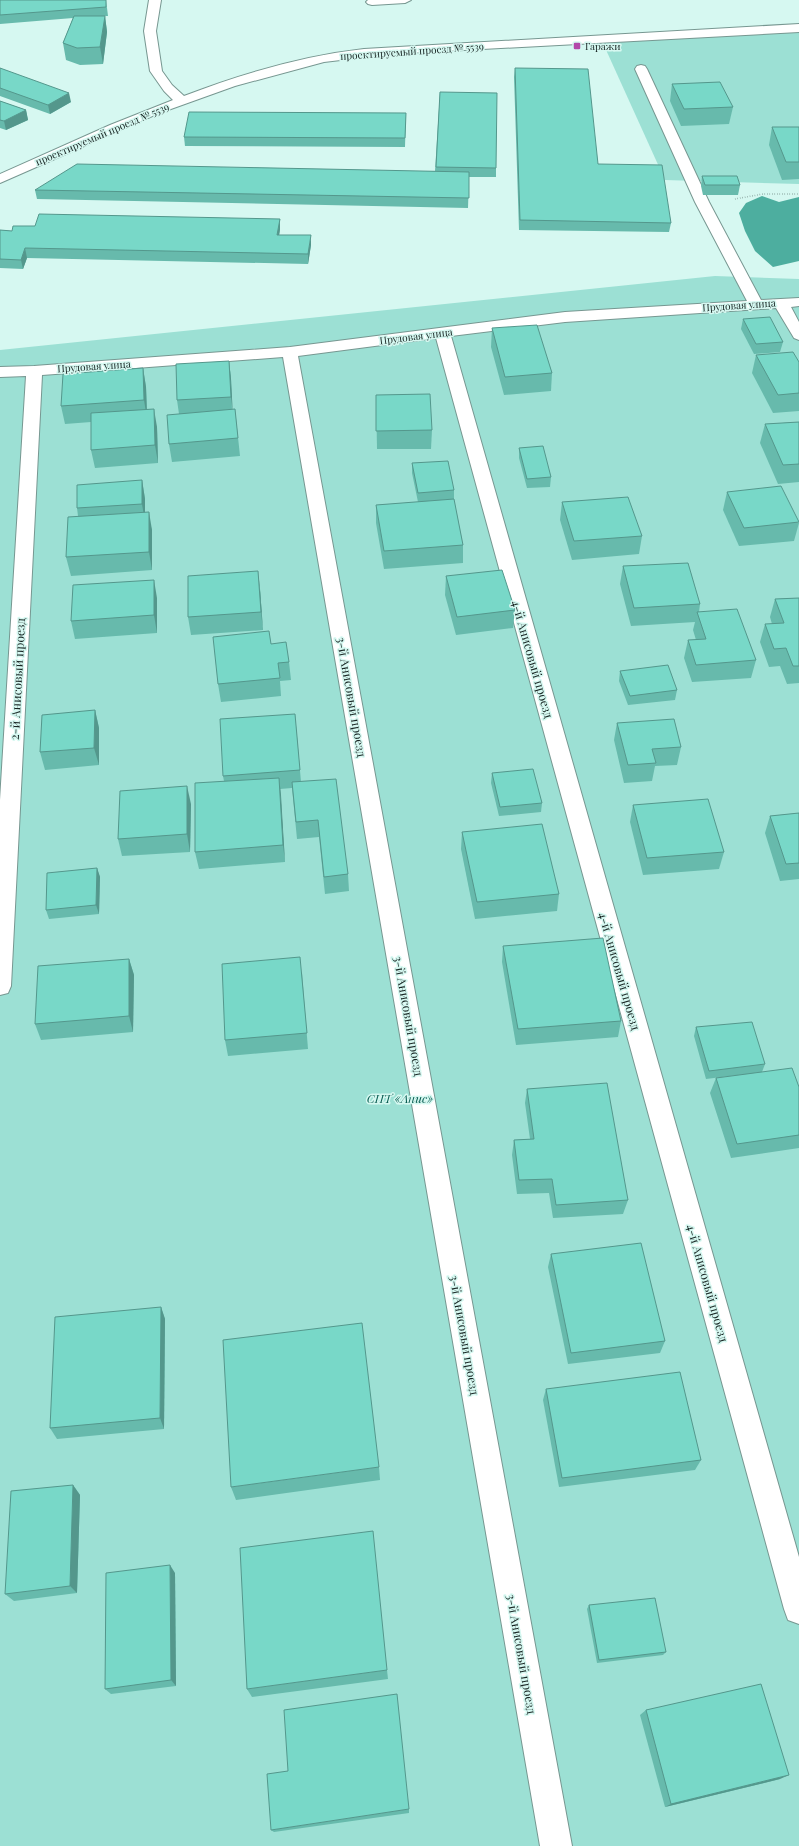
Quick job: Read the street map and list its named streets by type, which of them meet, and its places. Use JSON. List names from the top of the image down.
{
  "streets": {
    "street": [
      "проектируемый проезд № 5539",
      "Прудовая улица",
      "4-й Анисовый проезд",
      "2-й Анисовый проезд",
      "3-й Анисовый проезд"
    ]
  },
  "crossings": [
    ["Прудовая улица", "4-й Анисовый проезд"],
    ["Прудовая улица", "2-й Анисовый проезд"],
    ["Прудовая улица", "3-й Анисовый проезд"]
  ],
  "parks": ["СНТ «Анис»"],
  "places": {
    "transit": ["Гаражи"]
  }
}
